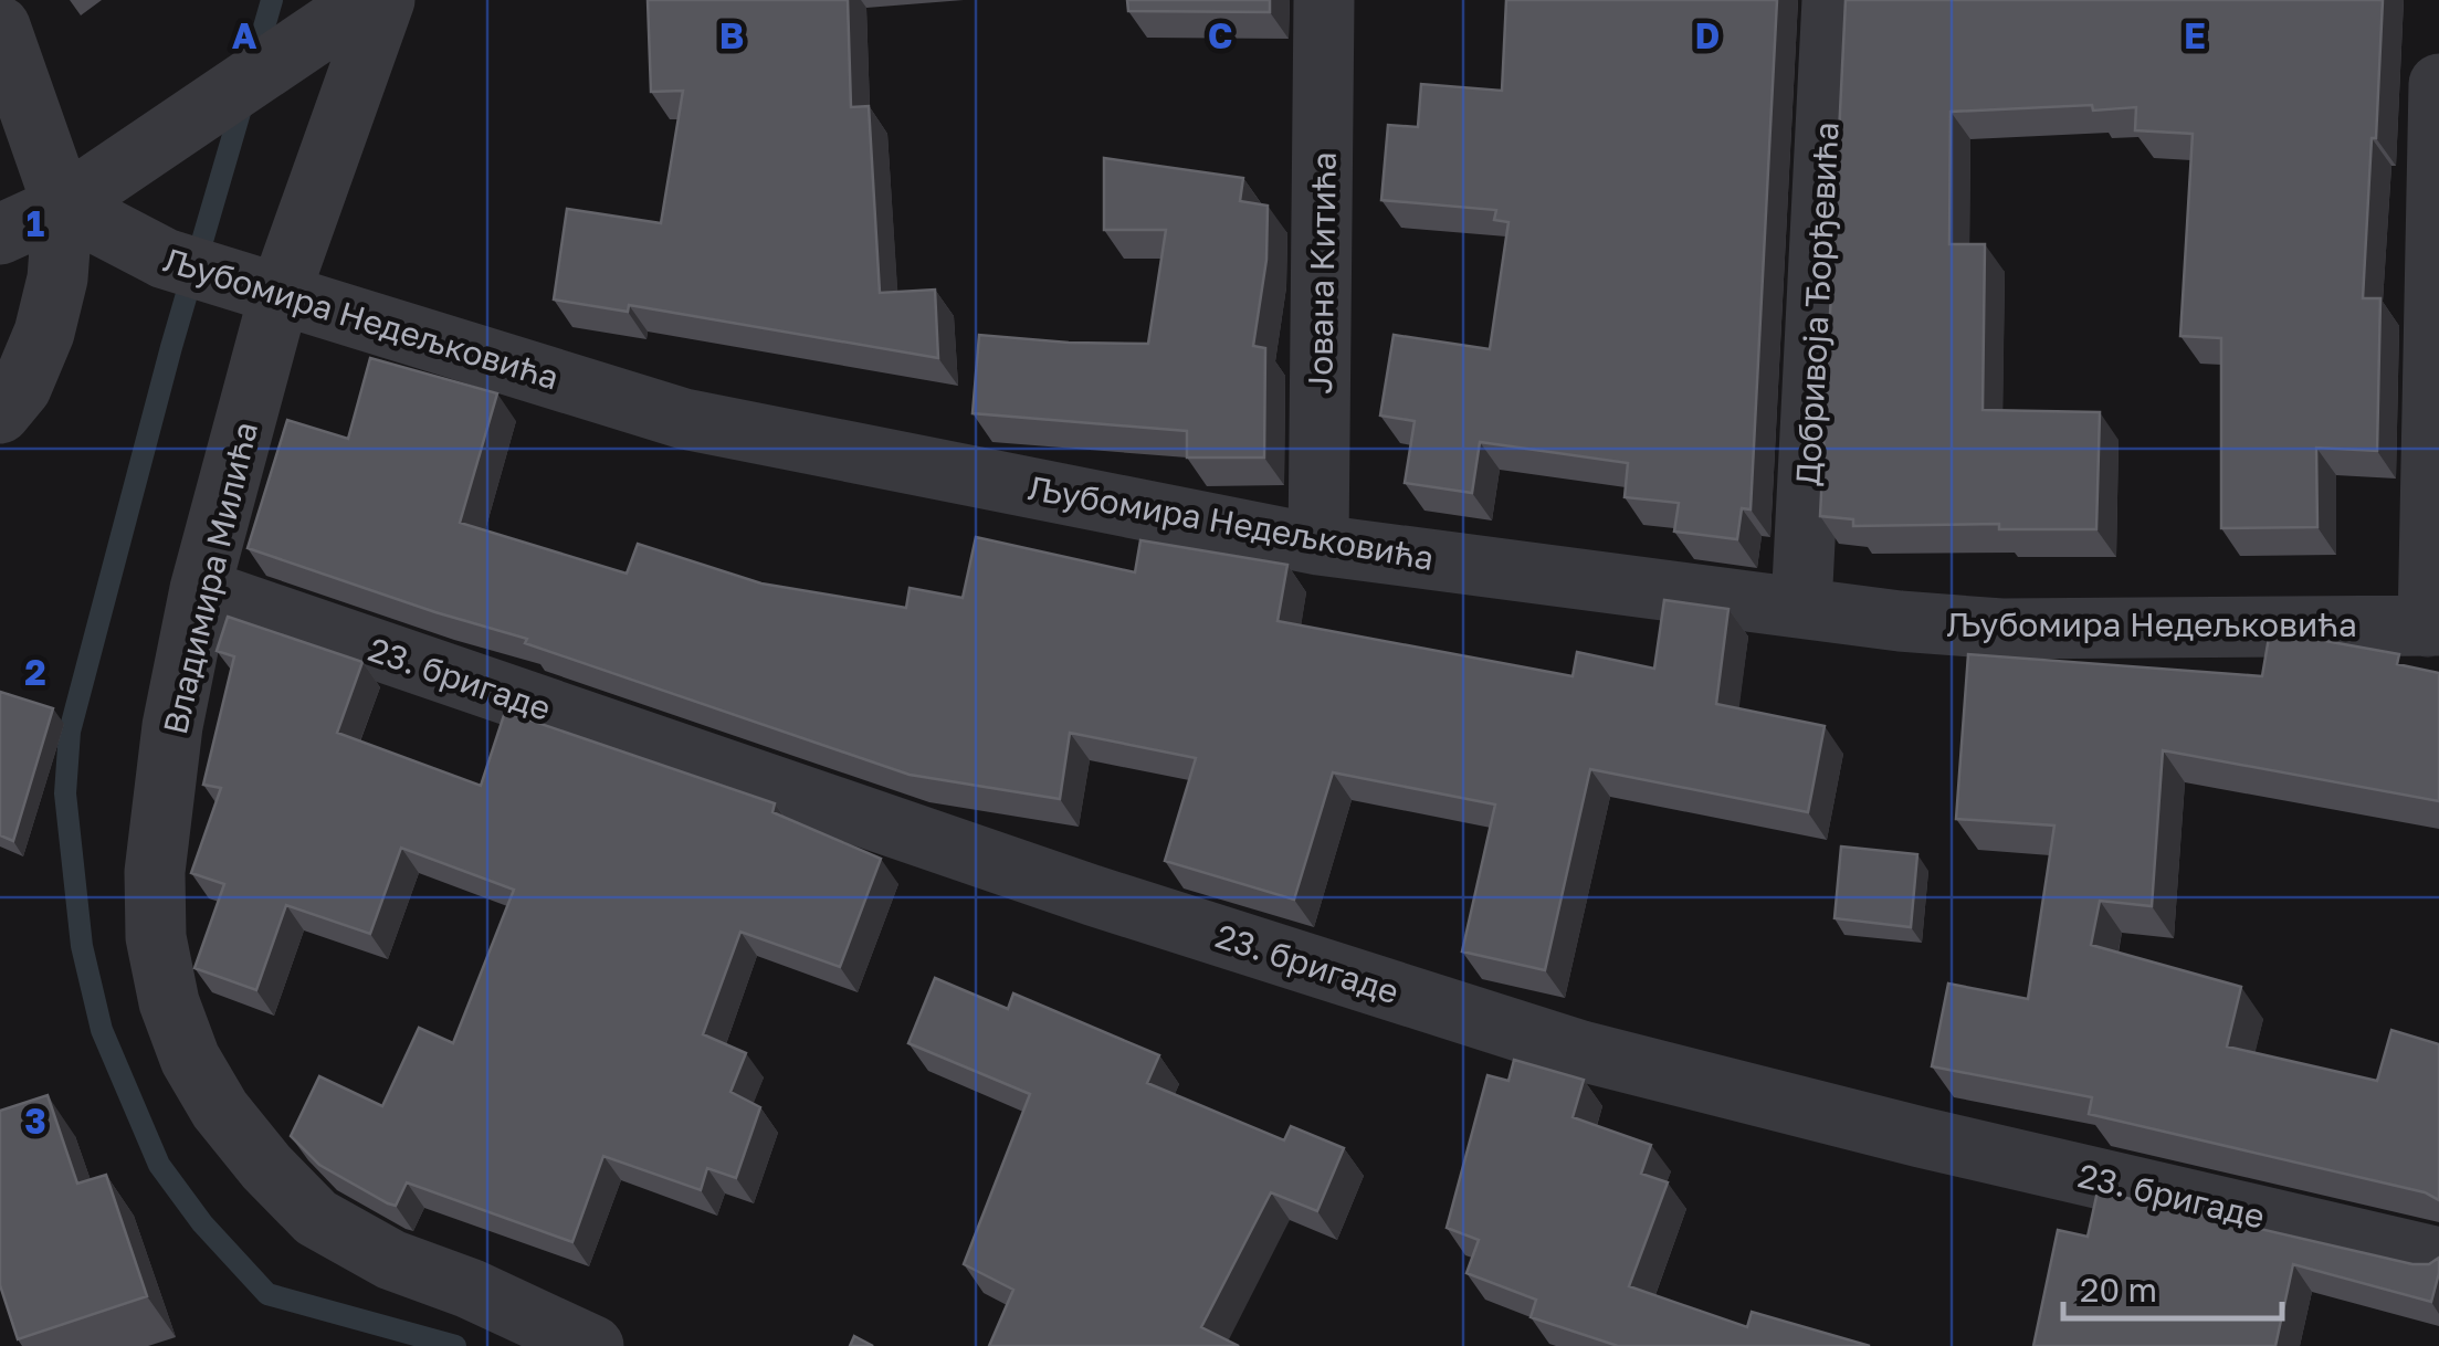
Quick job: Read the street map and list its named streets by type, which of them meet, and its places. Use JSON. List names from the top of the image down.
{
  "streets": {
    "street": [
      "Јована Китића",
      "Добривоја Ђорђевића",
      "Љубомира Недељковића",
      "Владимира Милића",
      "23. бригаде"
    ]
  },
  "crossings": [
    ["Јована Китића", "Љубомира Недељковића"],
    ["Добривоја Ђорђевића", "Љубомира Недељковића"],
    ["Љубомира Недељковића", "Владимира Милића"],
    ["Владимира Милића", "23. бригаде"]
  ],
  "scale_bar": "20 m",
  "grid": {
    "columns": [
      "A",
      "B",
      "C",
      "D",
      "E"
    ],
    "rows": ["1", "2", "3"]
  }
}
